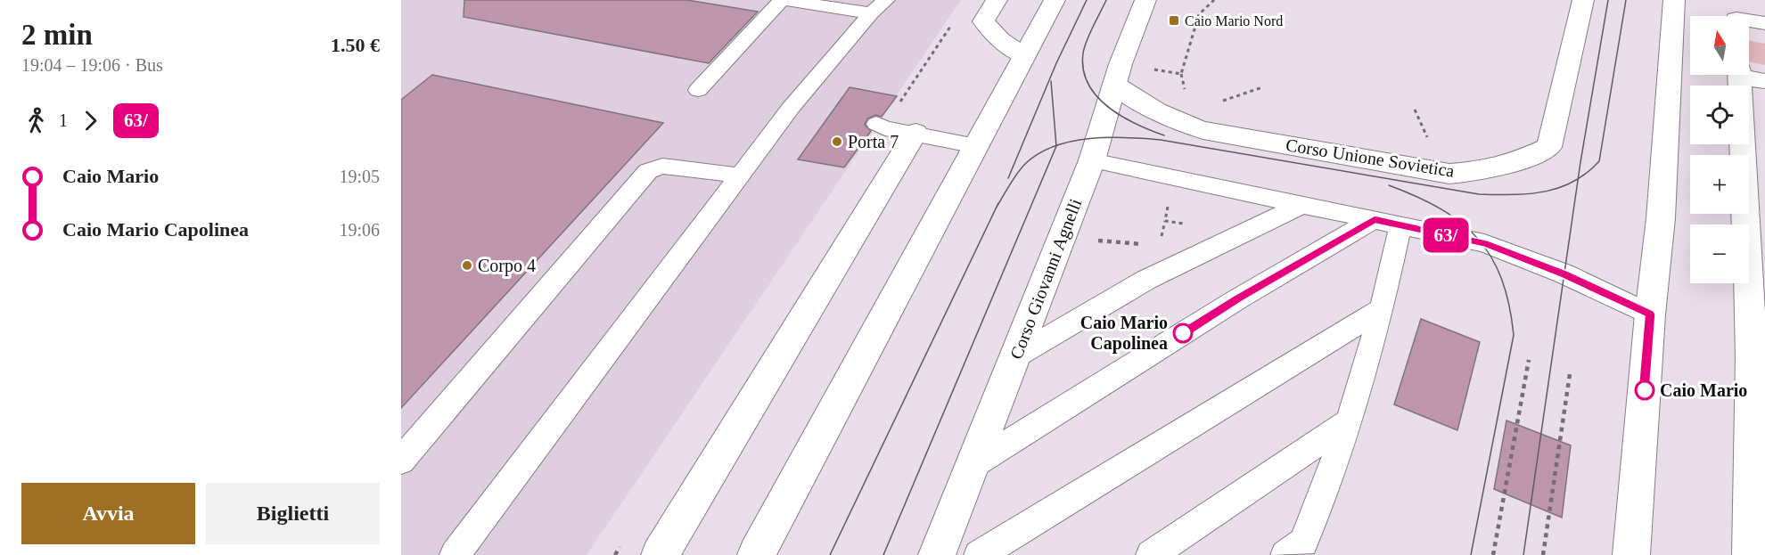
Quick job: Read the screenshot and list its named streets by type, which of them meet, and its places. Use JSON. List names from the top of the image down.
{
  "streets": {
    "main road": ["Corso Unione Sovietica", "Corso Giovanni Agnelli"]
  },
  "crossings": [
    ["Corso Unione Sovietica", "Corso Giovanni Agnelli"]
  ],
  "places": {
    "transit": ["Caio Mario Nord"],
    "other": [
      "Porta 7",
      "Corpo 4",
      "Caio Mario Capolinea",
      "Caio Mario"
    ]
  },
  "lines": ["bus line 63/"],
  "north": "top",
  "page": {
    "heading": ["2 min", "19:04 – 19:06 · Bus", "1.50 €"],
    "on_map": "63/",
    "map_buttons": ["+", "−"],
    "legs": ["1", "63/"],
    "list": [
      {
        "name": "Caio Mario",
        "value": "19:05"
      },
      {
        "name": "Caio Mario Capolinea",
        "value": "19:06"
      }
    ],
    "buttons": ["Avvia", "Biglietti"]
  }
}
